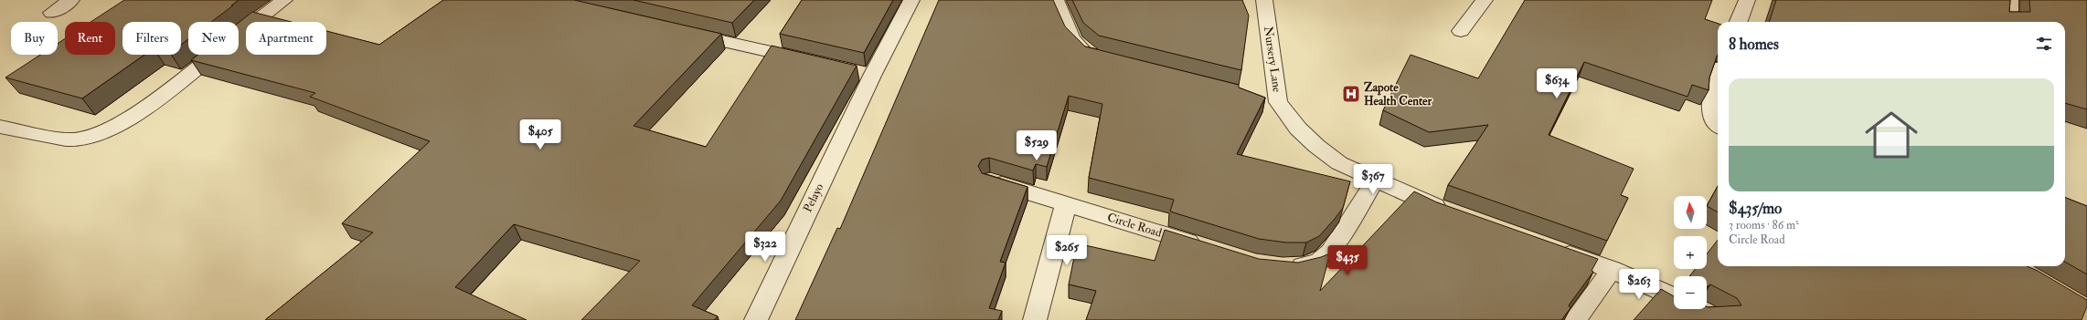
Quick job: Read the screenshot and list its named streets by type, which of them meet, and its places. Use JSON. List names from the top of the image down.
{
  "streets": {
    "street": ["Nursery Lane", "Pelayo", "Circle Road"]
  },
  "places": {
    "hospital": ["Zapote Health Center"]
  },
  "north": "top",
  "page": {
    "chip": [
      "Buy",
      "Rent",
      "Filters",
      "New",
      "Apartment"
    ],
    "heading": "8 homes",
    "list": [
      {
        "name": "$435/mo",
        "note": "3 rooms · 86 m² · Circle Road"
      }
    ],
    "price": [
      "$634",
      "$405",
      "$529",
      "$367",
      "$322",
      "$265",
      "$435",
      "$263"
    ],
    "map_buttons": ["+", "−"]
  }
}
